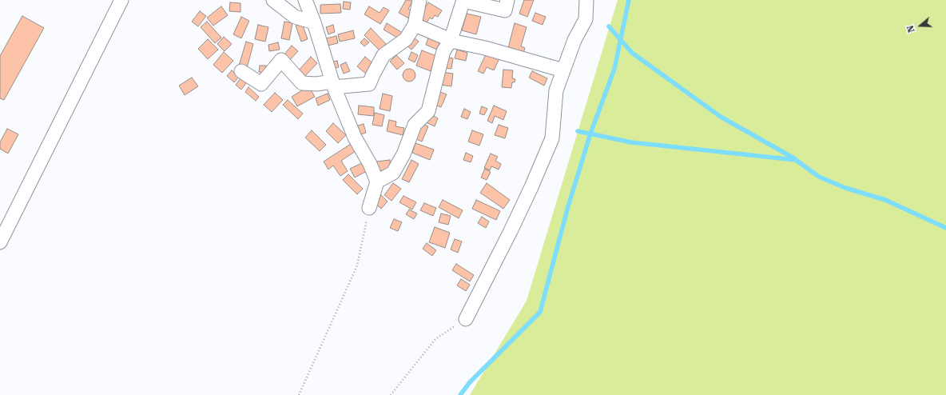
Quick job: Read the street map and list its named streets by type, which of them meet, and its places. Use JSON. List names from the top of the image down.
{
  "north": "left"
}
